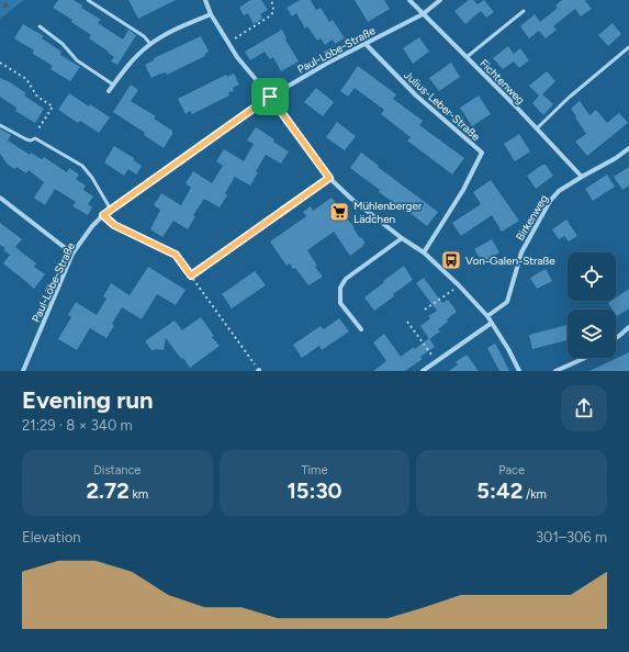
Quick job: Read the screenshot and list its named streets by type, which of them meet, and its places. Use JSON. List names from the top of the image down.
{
  "streets": {
    "street": [
      "Paul-Löbe-Straße",
      "Fichtenweg",
      "Julius-Leber-Straße",
      "Birkenweg"
    ]
  },
  "crossings": [
    ["Paul-Löbe-Straße", "Fichtenweg"],
    ["Paul-Löbe-Straße", "Julius-Leber-Straße"],
    ["Fichtenweg", "Birkenweg"]
  ],
  "places": {
    "supermarket": ["Mühlenberger Lädchen"],
    "bus stop": ["Von-Galen-Straße"]
  },
  "page": {
    "heading": ["Evening run", "21:29 · 8 × 340 m"],
    "stats": [
      ["Distance", "2.72 km"],
      ["Time", "15:30"],
      ["Pace", "5:42 /km"]
    ],
    "chart": ["Elevation", "301–306 m"]
  }
}
